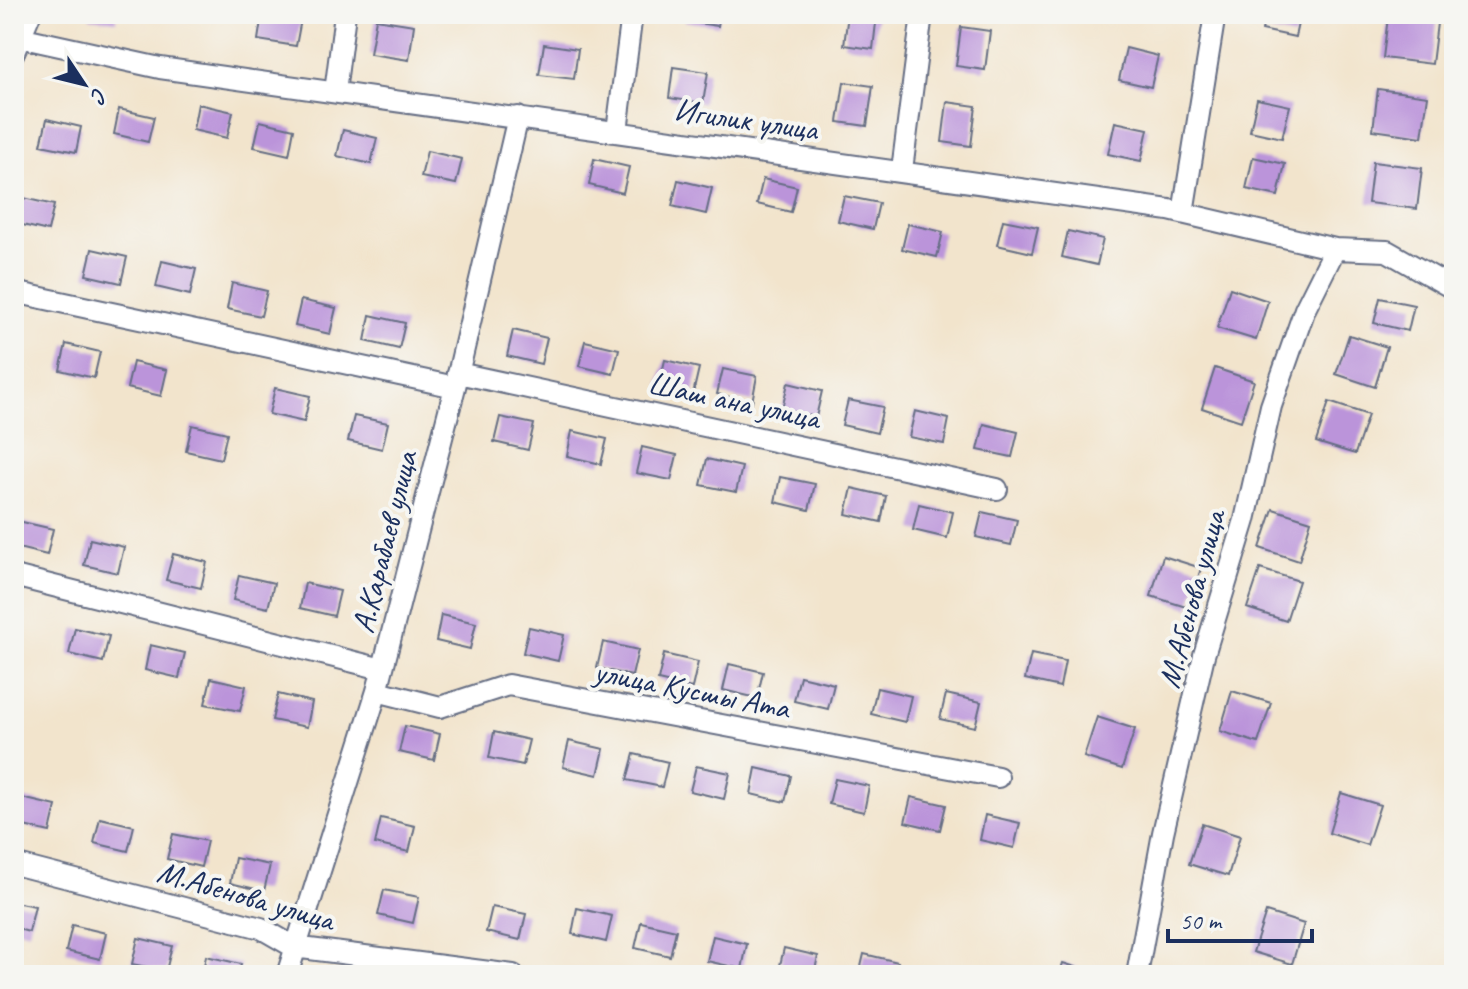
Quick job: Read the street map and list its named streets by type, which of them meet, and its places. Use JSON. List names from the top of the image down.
{
  "streets": {
    "street": [
      "Игилик улица",
      "Шаш ана улица",
      "А.Карабаев улица",
      "М.Абенова улица",
      "улица Кусшы Ата"
    ]
  },
  "crossings": [
    ["Игилик улица", "А.Карабаев улица"],
    ["Игилик улица", "М.Абенова улица"],
    ["Шаш ана улица", "А.Карабаев улица"],
    ["А.Карабаев улица", "М.Абенова улица"],
    ["А.Карабаев улица", "улица Кусшы Ата"]
  ],
  "scale_bar": "50 m",
  "north": "bottom right"
}
